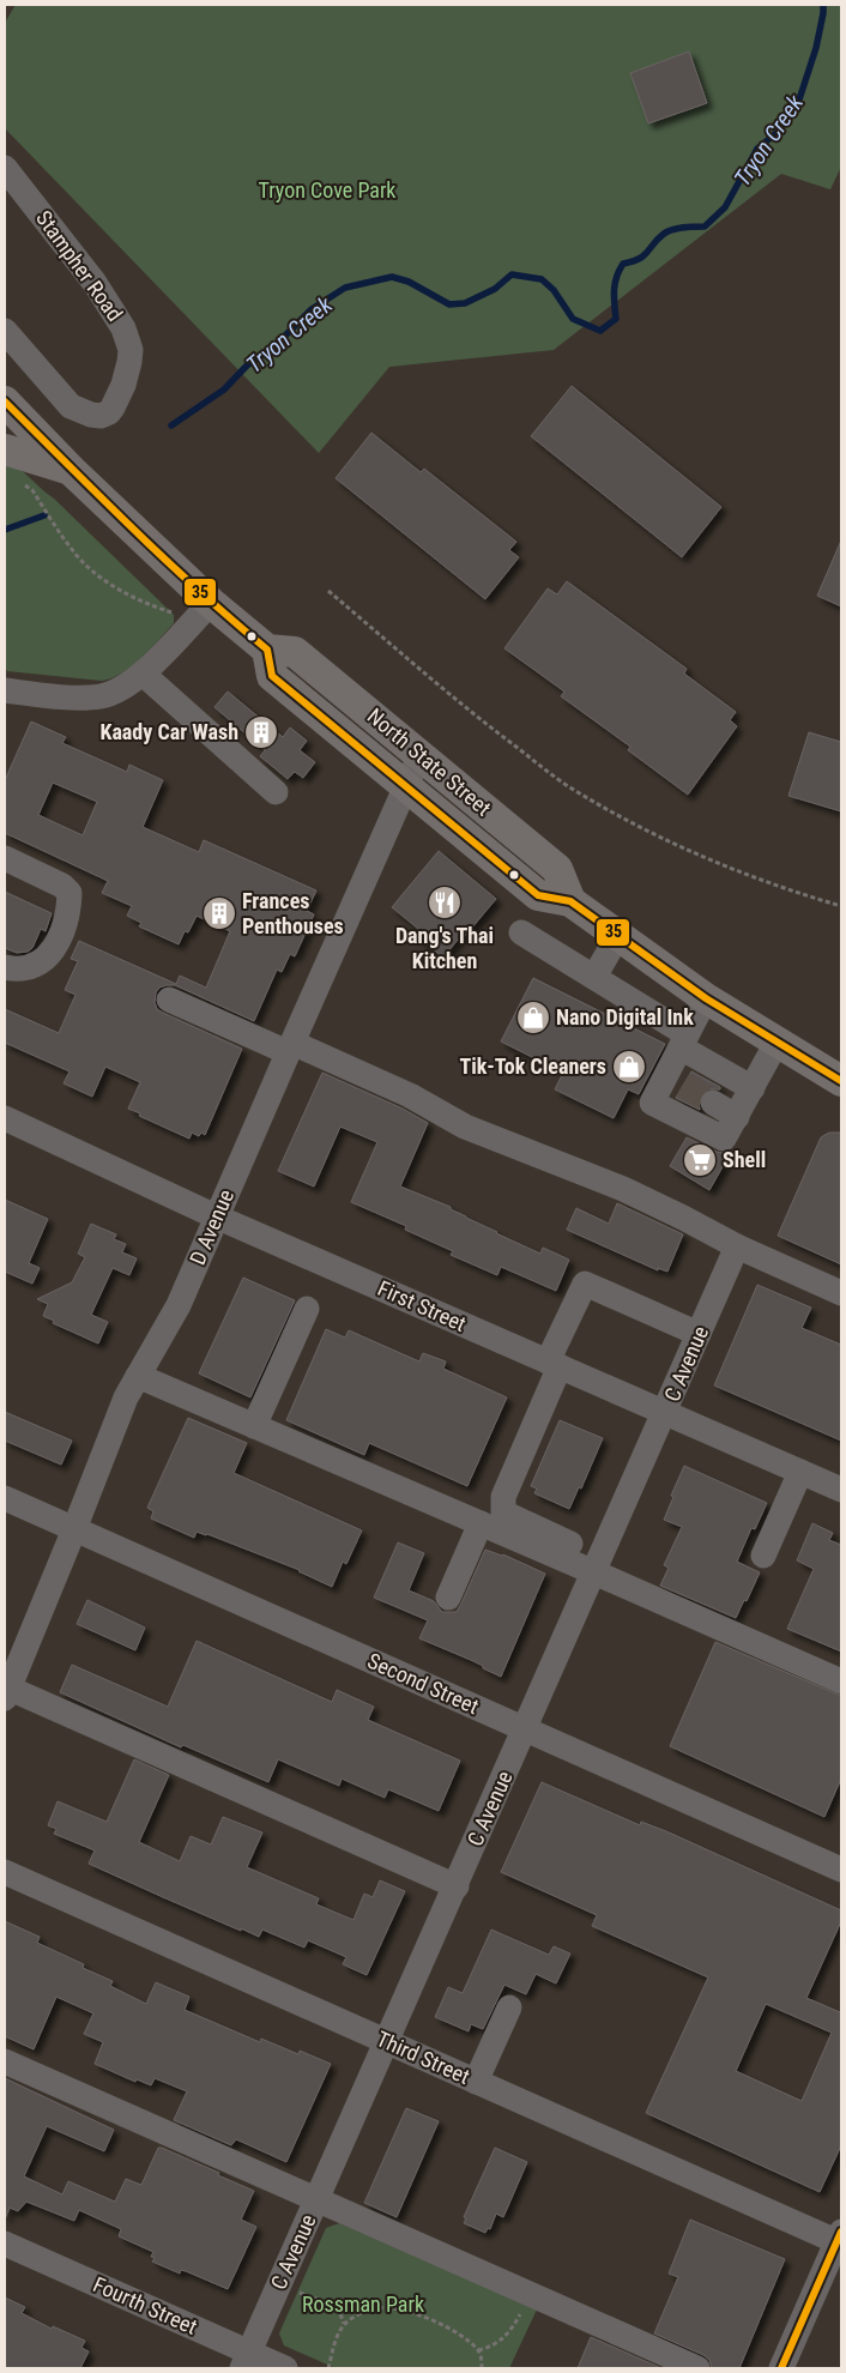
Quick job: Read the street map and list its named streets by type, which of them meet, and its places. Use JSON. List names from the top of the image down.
{
  "streets": {
    "main road": ["North State Street"],
    "street": [
      "Stampher Road",
      "D Avenue",
      "First Street",
      "C Avenue",
      "Second Street",
      "Third Street",
      "Fourth Street"
    ]
  },
  "crossings": [
    ["North State Street", "D Avenue"],
    ["D Avenue", "First Street"],
    ["D Avenue", "Second Street"],
    ["First Street", "C Avenue"],
    ["C Avenue", "Second Street"],
    ["C Avenue", "Third Street"],
    ["C Avenue", "Fourth Street"]
  ],
  "water": ["Tryon Creek"],
  "parks": ["Tryon Cove Park", "Rossman Park"],
  "places": {
    "building": ["Kaady Car Wash", "Frances Penthouses"],
    "restaurant": ["Dang's Thai Kitchen"],
    "shop": ["Nano Digital Ink", "Tik-Tok Cleaners"],
    "supermarket": ["Shell"]
  },
  "lines": ["transit line 35"]
}
